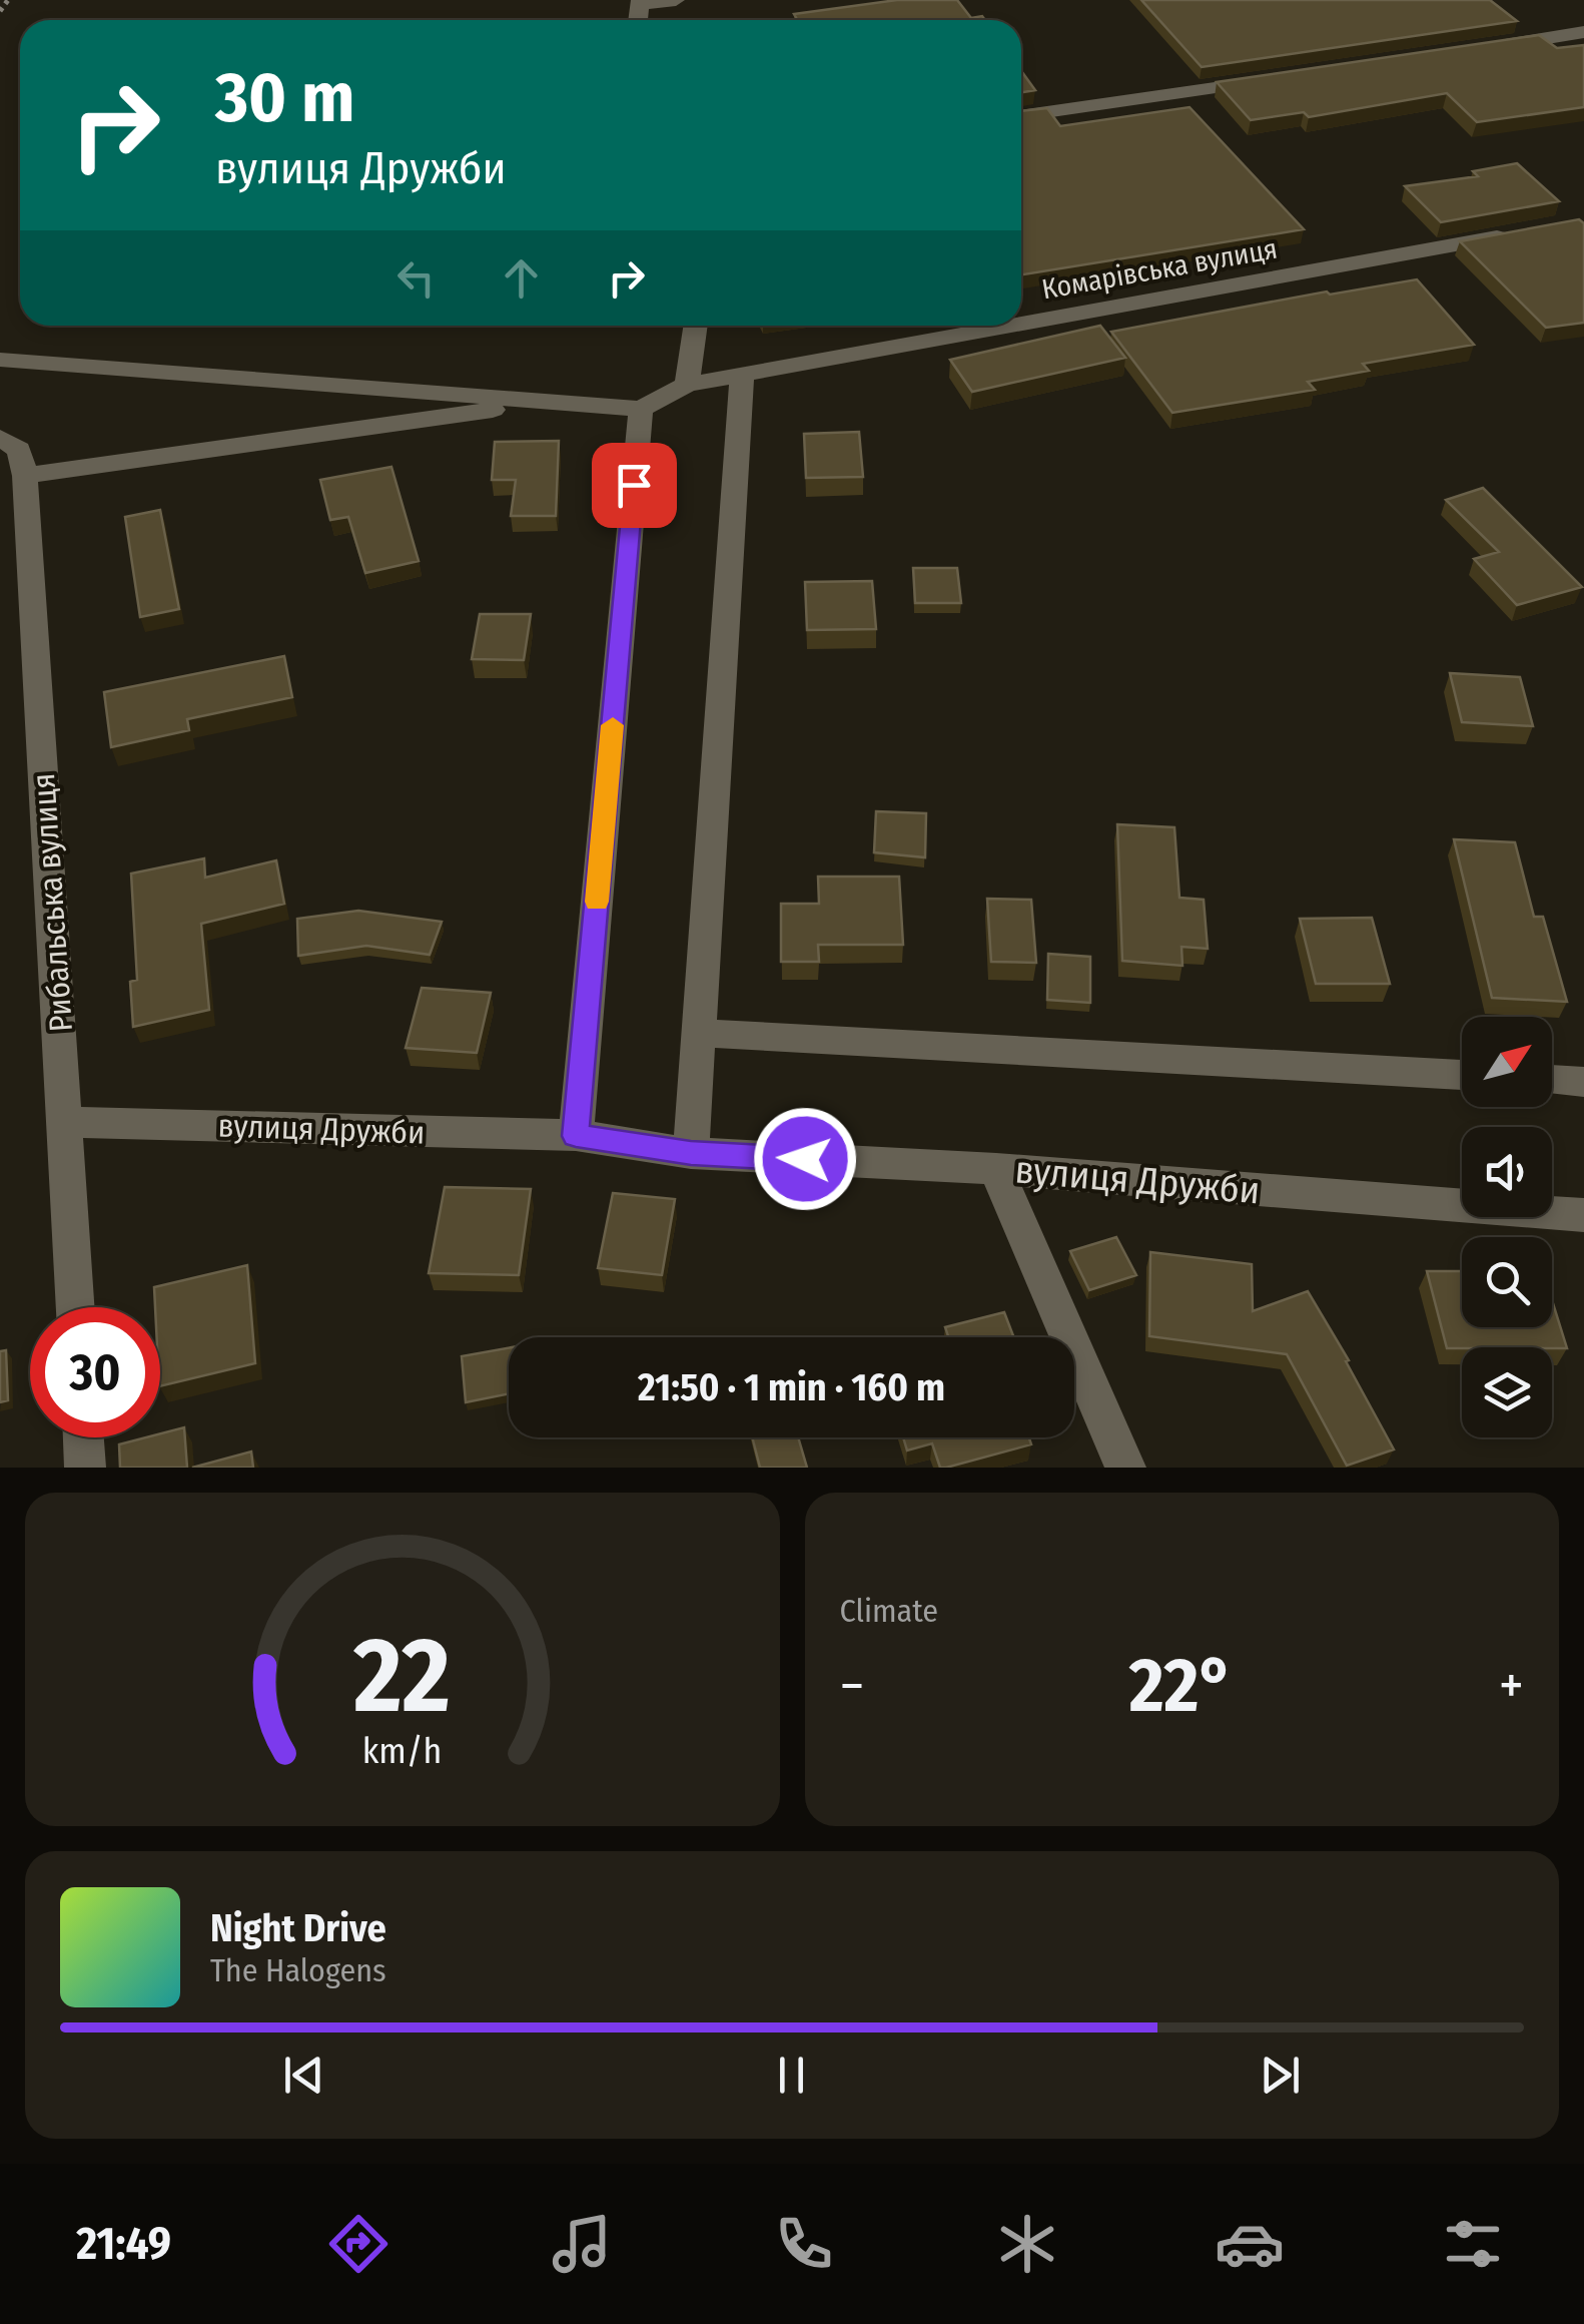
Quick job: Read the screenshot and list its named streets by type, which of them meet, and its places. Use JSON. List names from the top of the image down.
{
  "streets": {
    "street": ["Комарівська вулиця", "Рибальська вулиця", "вулиця Дружби"]
  },
  "crossings": [
    ["Рибальська вулиця", "вулиця Дружби"]
  ],
  "north": "top right",
  "page": {
    "turn": ["30 m", "вулиця Дружби"],
    "limit": "30",
    "trip": "21:50 · 1 min · 160 m",
    "tile": "Climate",
    "heat": ["−", "22°", "+"],
    "song": ["Night Drive", "The Halogens"],
    "tabs": "21:49",
    "gauge": ["22", "km/h"]
  }
}
